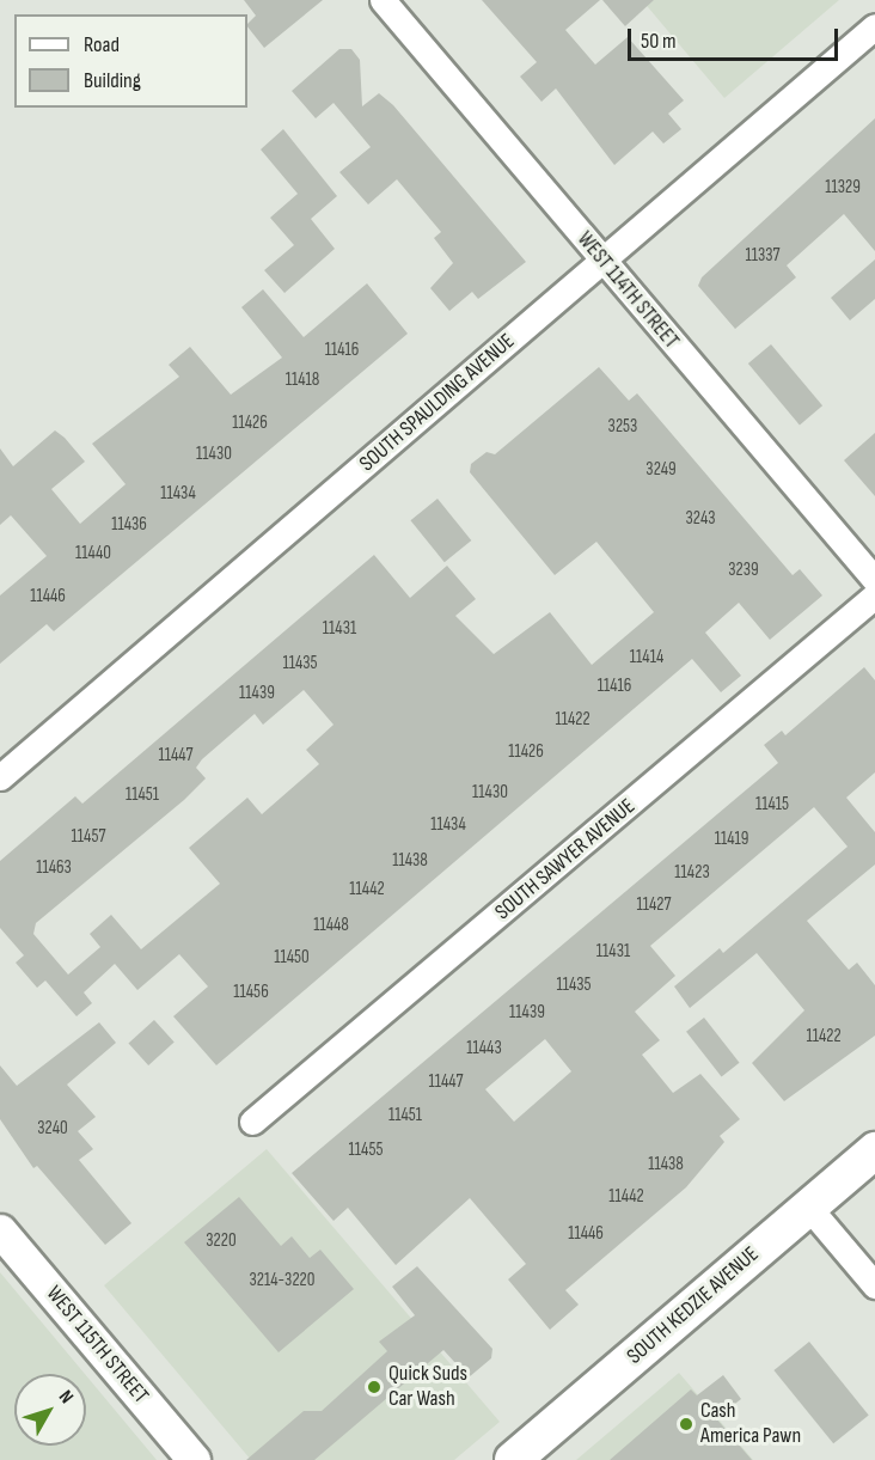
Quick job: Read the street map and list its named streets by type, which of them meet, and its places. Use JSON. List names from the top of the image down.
{
  "streets": {
    "main road": ["SOUTH KEDZIE AVENUE"],
    "street": [
      "WEST 114TH STREET",
      "SOUTH SPAULDING AVENUE",
      "SOUTH SAWYER AVENUE",
      "WEST 115TH STREET"
    ]
  },
  "crossings": [
    ["WEST 114TH STREET", "SOUTH SPAULDING AVENUE"]
  ],
  "places": ["Quick Suds Car Wash", "Cash America Pawn"],
  "house_numbers": [
    "11329",
    "11337",
    "11416",
    "11418",
    "11426",
    "3253",
    "11430",
    "3249",
    "11434",
    "3243",
    "11436",
    "11440",
    "3239",
    "11446",
    "11431",
    "11414",
    "11435",
    "11416",
    "11439",
    "11422",
    "11426",
    "11447",
    "11430",
    "11451",
    "11415",
    "11434",
    "11457",
    "11419",
    "11438",
    "11463",
    "11423",
    "11442",
    "11427",
    "11448",
    "11431",
    "11450",
    "11435",
    "11456",
    "11439",
    "11422",
    "11443",
    "11447",
    "11451",
    "3240",
    "11455",
    "11438",
    "11442",
    "11446",
    "3220",
    "3214-3220"
  ],
  "legend": ["Road", "Building"],
  "scale_bar": "50 m",
  "north": "top right"
}
